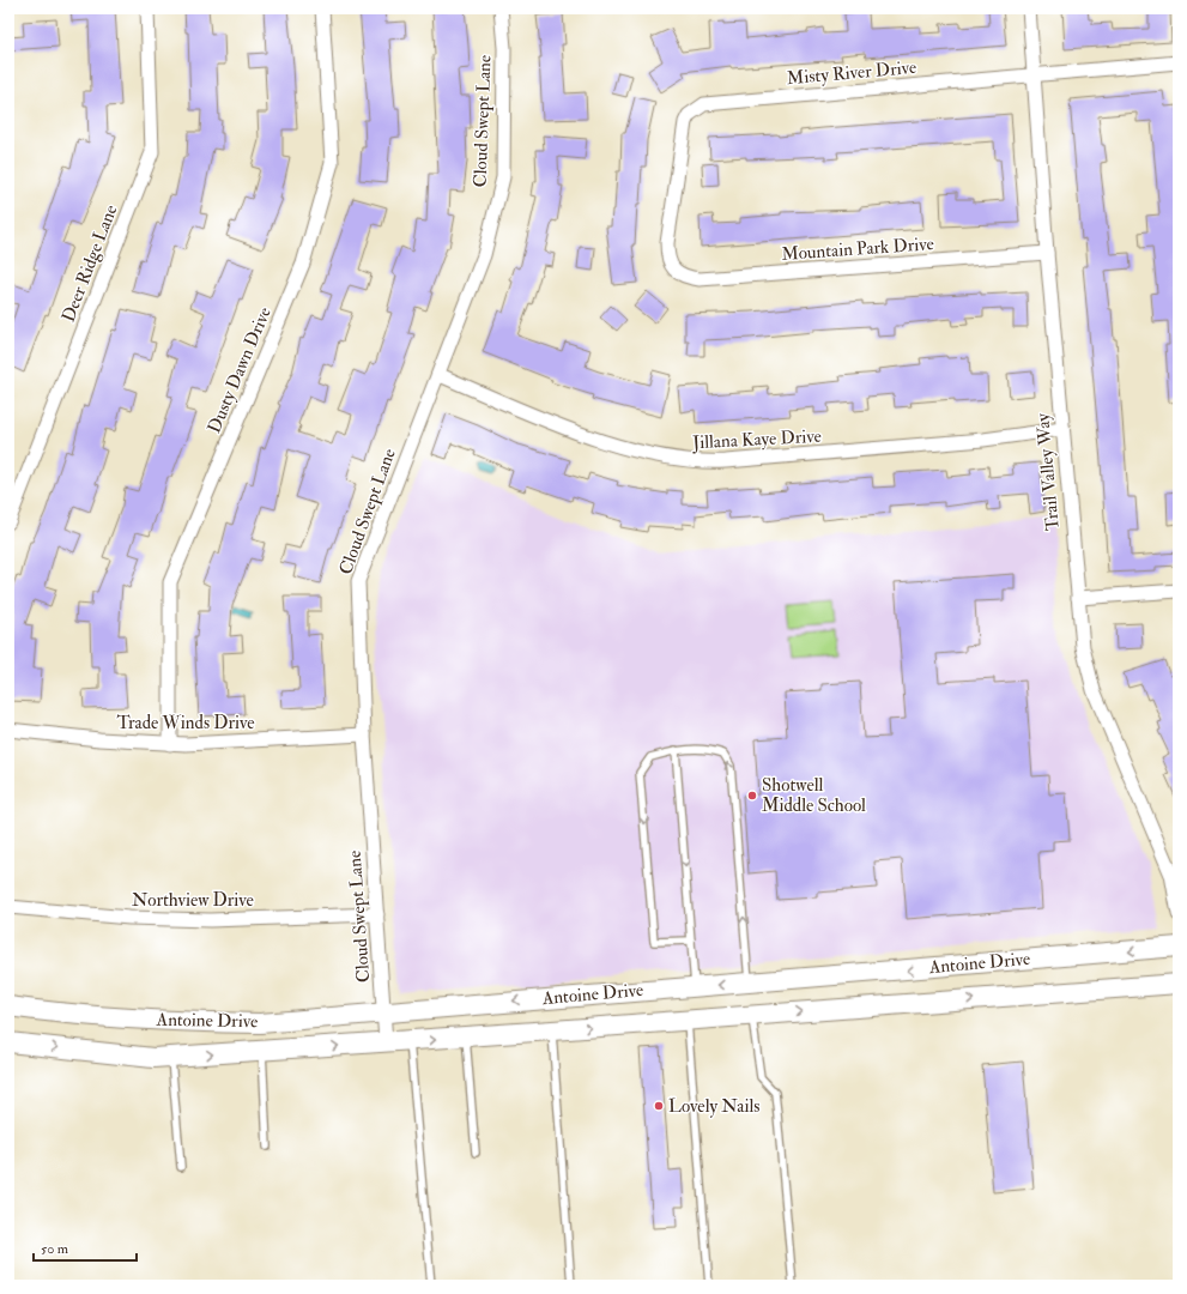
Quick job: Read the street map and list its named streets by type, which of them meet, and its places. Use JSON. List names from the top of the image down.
{
  "streets": {
    "main road": ["Antoine Drive"],
    "street": [
      "Misty River Drive",
      "Cloud Swept Lane",
      "Mountain Park Drive",
      "Deer Ridge Lane",
      "Dusty Dawn Drive",
      "Jillana Kaye Drive",
      "Trail Valley Way",
      "Trade Winds Drive",
      "Northview Drive"
    ]
  },
  "crossings": [
    ["Misty River Drive", "Mountain Park Drive"],
    ["Misty River Drive", "Trail Valley Way"],
    ["Cloud Swept Lane", "Jillana Kaye Drive"],
    ["Cloud Swept Lane", "Trade Winds Drive"],
    ["Cloud Swept Lane", "Northview Drive"],
    ["Cloud Swept Lane", "Antoine Drive"],
    ["Mountain Park Drive", "Trail Valley Way"],
    ["Dusty Dawn Drive", "Trade Winds Drive"],
    ["Jillana Kaye Drive", "Trail Valley Way"]
  ],
  "places": ["Shotwell Middle School", "Lovely Nails"],
  "scale_bar": "50 m"
}
